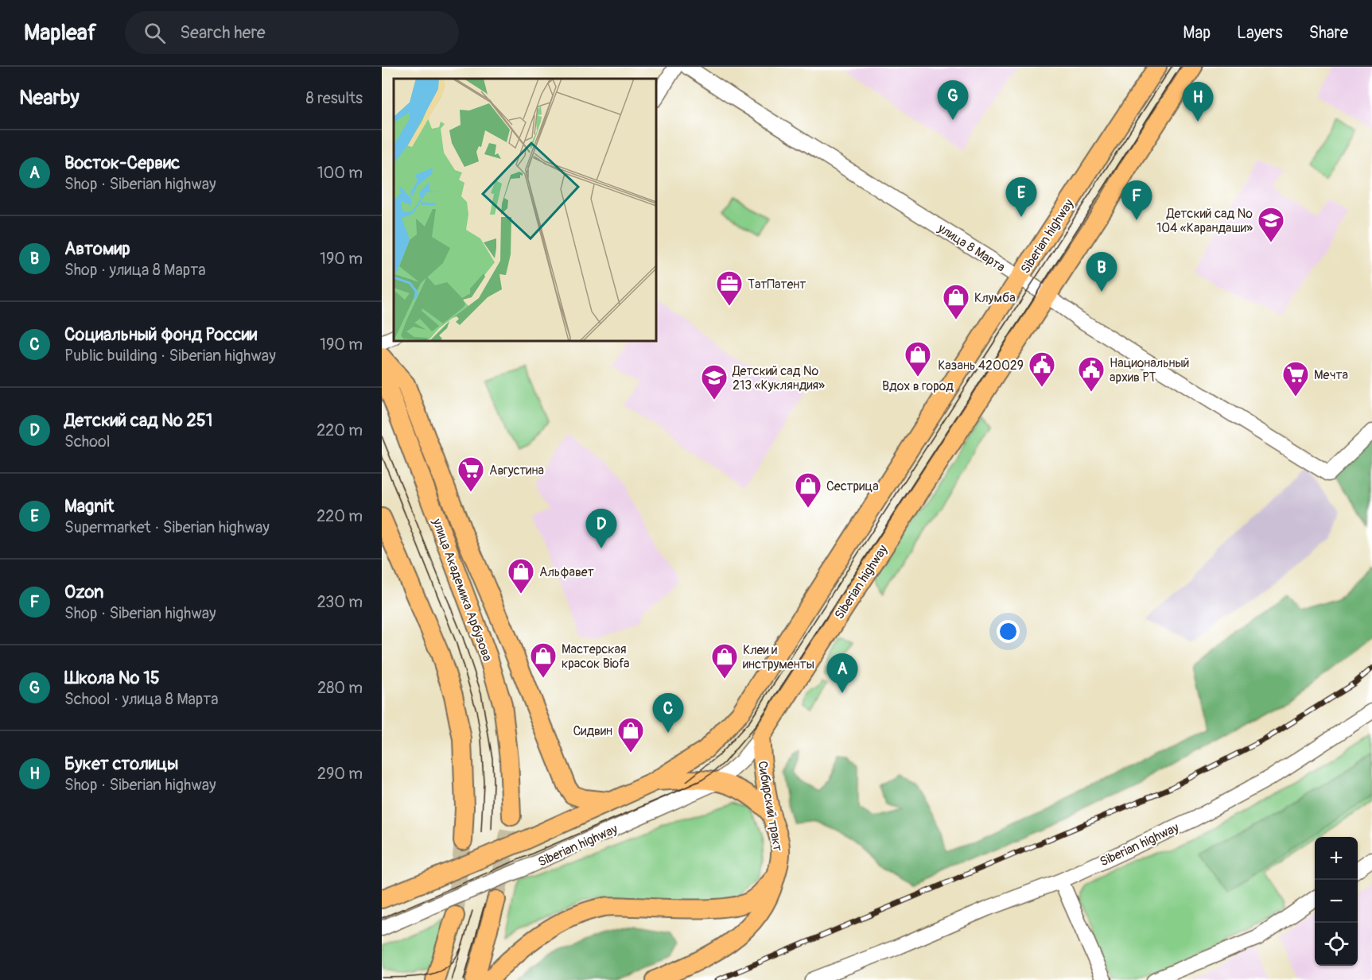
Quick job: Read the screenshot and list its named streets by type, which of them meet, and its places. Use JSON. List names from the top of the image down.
{
  "streets": {
    "main road": ["Siberian highway", "улица Академика Арбузова", "Сибирский тракт"],
    "street": ["улица 8 Марта"]
  },
  "crossings": [
    ["Siberian highway", "улица 8 Марта"],
    ["Siberian highway", "Сибирский тракт"]
  ],
  "places": {
    "school or university": ["Детский сад № 104 «Карандаши»", "Детский сад № 213 «Кукляндия»"],
    "office": ["ТатПатент"],
    "shop": [
      "Клумба",
      "Вдох в город",
      "Сестрица",
      "Альфавет",
      "Мастерская красок Biofa",
      "Клеи и инструменты",
      "Сидвин"
    ],
    "public building": ["Казань 420029", "Национальный архив РТ"],
    "supermarket": ["Мечта", "Августина"]
  },
  "page": {
    "header": "Mapleaf",
    "search": "Search here",
    "nav": ["Map", "Layers", "Share"],
    "heading": ["Nearby", "8 results"],
    "pins": [
      "G",
      "H",
      "E",
      "F",
      "B",
      "D",
      "A",
      "C"
    ],
    "list": [
      {
        "mark": "A",
        "name": "Восток-Сервис",
        "note": "Shop · Siberian highway",
        "value": "100 m"
      },
      {
        "mark": "B",
        "name": "Автомир",
        "note": "Shop · улица 8 Марта",
        "value": "190 m"
      },
      {
        "mark": "C",
        "name": "Социальный фонд России",
        "note": "Public building · Siberian highway",
        "value": "190 m"
      },
      {
        "mark": "D",
        "name": "Детский сад № 251",
        "note": "School",
        "value": "220 m"
      },
      {
        "mark": "E",
        "name": "Magnit",
        "note": "Supermarket · Siberian highway",
        "value": "220 m"
      },
      {
        "mark": "F",
        "name": "Ozon",
        "note": "Shop · Siberian highway",
        "value": "230 m"
      },
      {
        "mark": "G",
        "name": "Школа № 15",
        "note": "School · улица 8 Марта",
        "value": "280 m"
      },
      {
        "mark": "H",
        "name": "Букет столицы",
        "note": "Shop · Siberian highway",
        "value": "290 m"
      }
    ],
    "map_buttons": ["+", "−"]
  }
}
